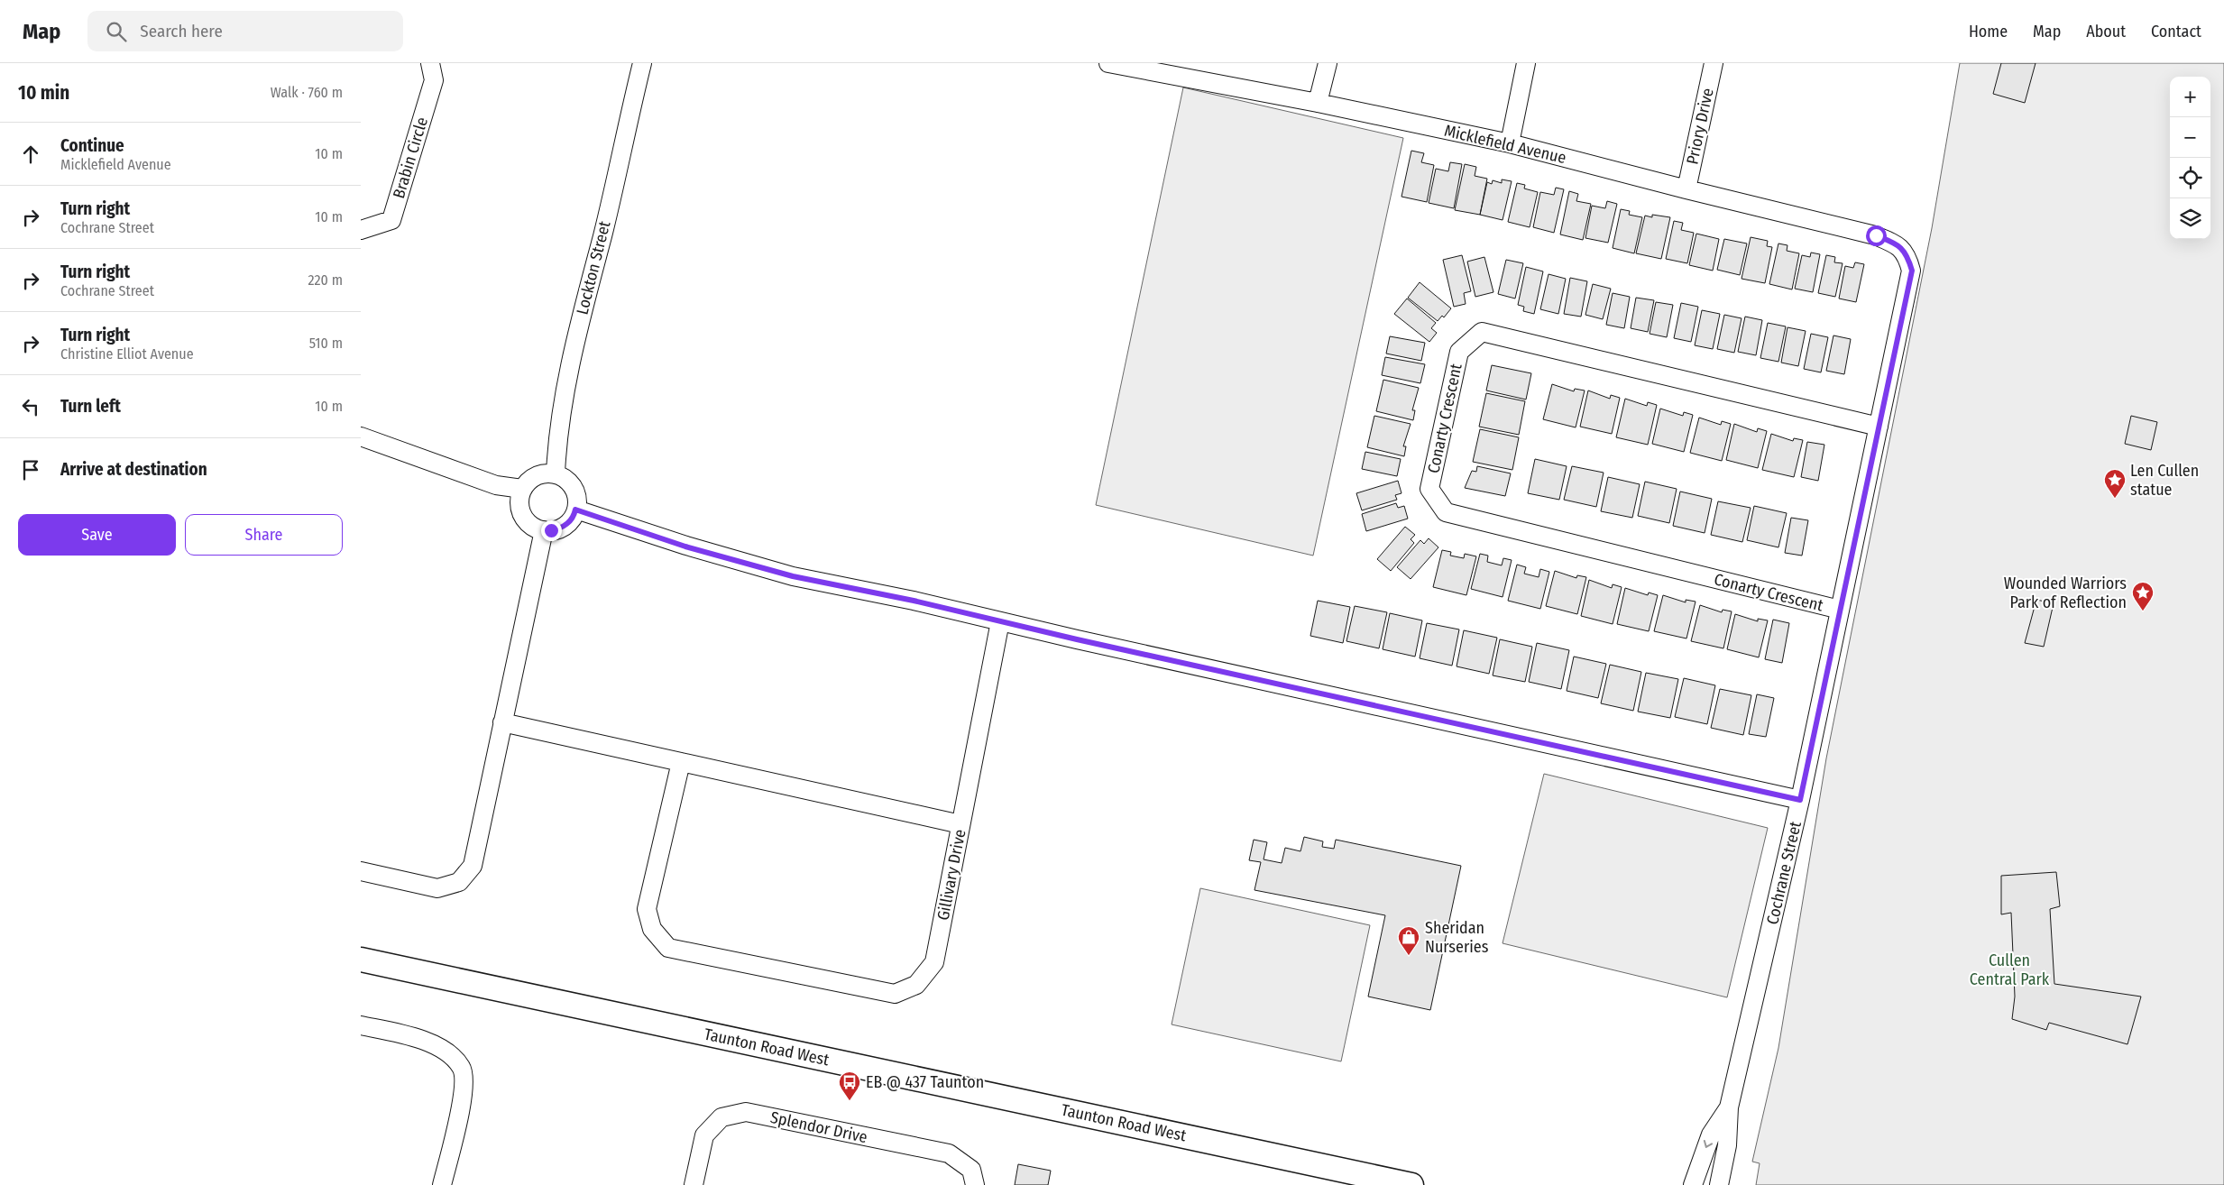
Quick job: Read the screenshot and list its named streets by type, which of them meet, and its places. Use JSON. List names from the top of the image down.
{
  "streets": {
    "main road": ["Taunton Road West"],
    "street": [
      "Priory Drive",
      "Micklefield Avenue",
      "Brabin Circle",
      "Lockton Street",
      "Conarty Crescent",
      "Cochrane Street",
      "Gillivary Drive",
      "Splendor Drive"
    ]
  },
  "crossings": [
    ["Priory Drive", "Micklefield Avenue"],
    ["Micklefield Avenue", "Cochrane Street"],
    ["Conarty Crescent", "Cochrane Street"]
  ],
  "parks": ["Cullen Central Park"],
  "places": {
    "place": ["Len Cullen statue", "Wounded Warriors Park of Reflection"],
    "shop": ["Sheridan Nurseries"],
    "bus stop": ["EB @ 437 Taunton"]
  },
  "page": {
    "header": "Map",
    "search": "Search here",
    "nav": [
      "Home",
      "Map",
      "About",
      "Contact"
    ],
    "heading": ["10 min", "Walk · 760 m"],
    "map_buttons": ["+", "−"],
    "list": [
      ["Continue", "Micklefield Avenue", "10 m"],
      ["Turn right", "Cochrane Street", "10 m"],
      ["Turn right", "Cochrane Street", "220 m"],
      ["Turn right", "Christine Elliot Avenue", "510 m"],
      ["Turn left", "10 m"],
      "Arrive at destination"
    ],
    "buttons": ["Save", "Share"]
  }
}
